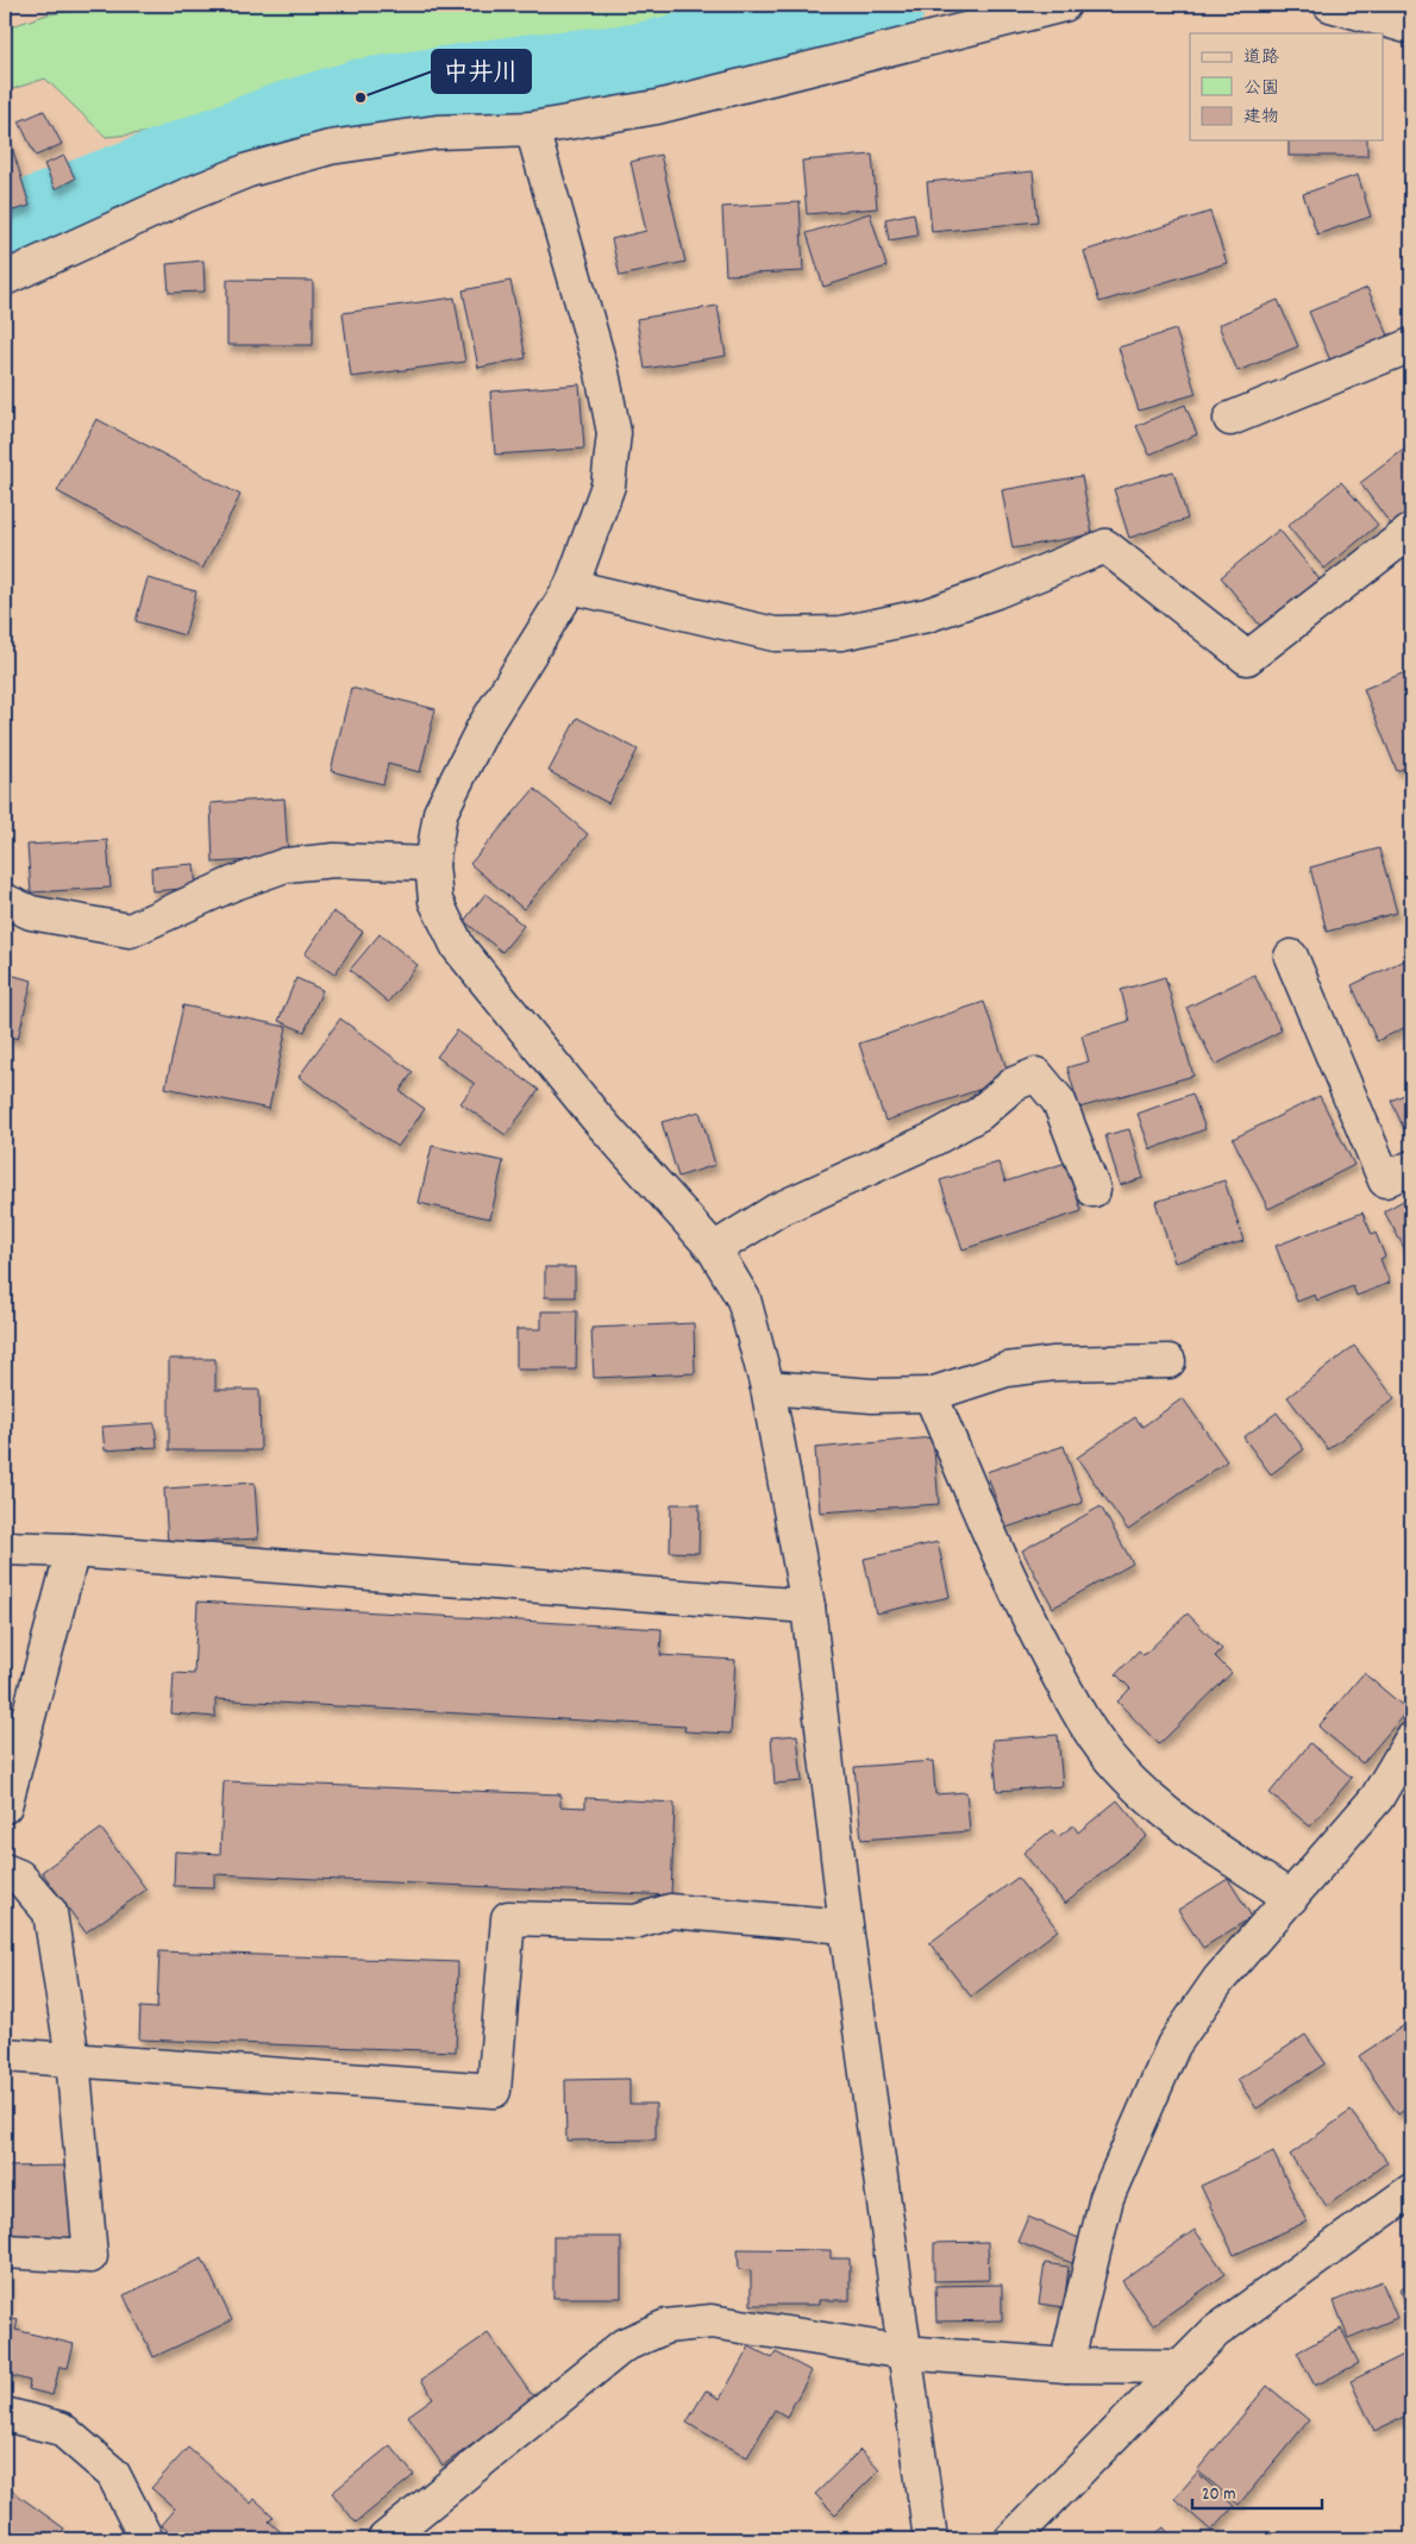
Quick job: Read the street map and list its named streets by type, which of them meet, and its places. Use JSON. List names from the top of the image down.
{
  "places": ["中井川"],
  "legend": ["道路", "公園", "建物"],
  "scale_bar": "20 m"
}
